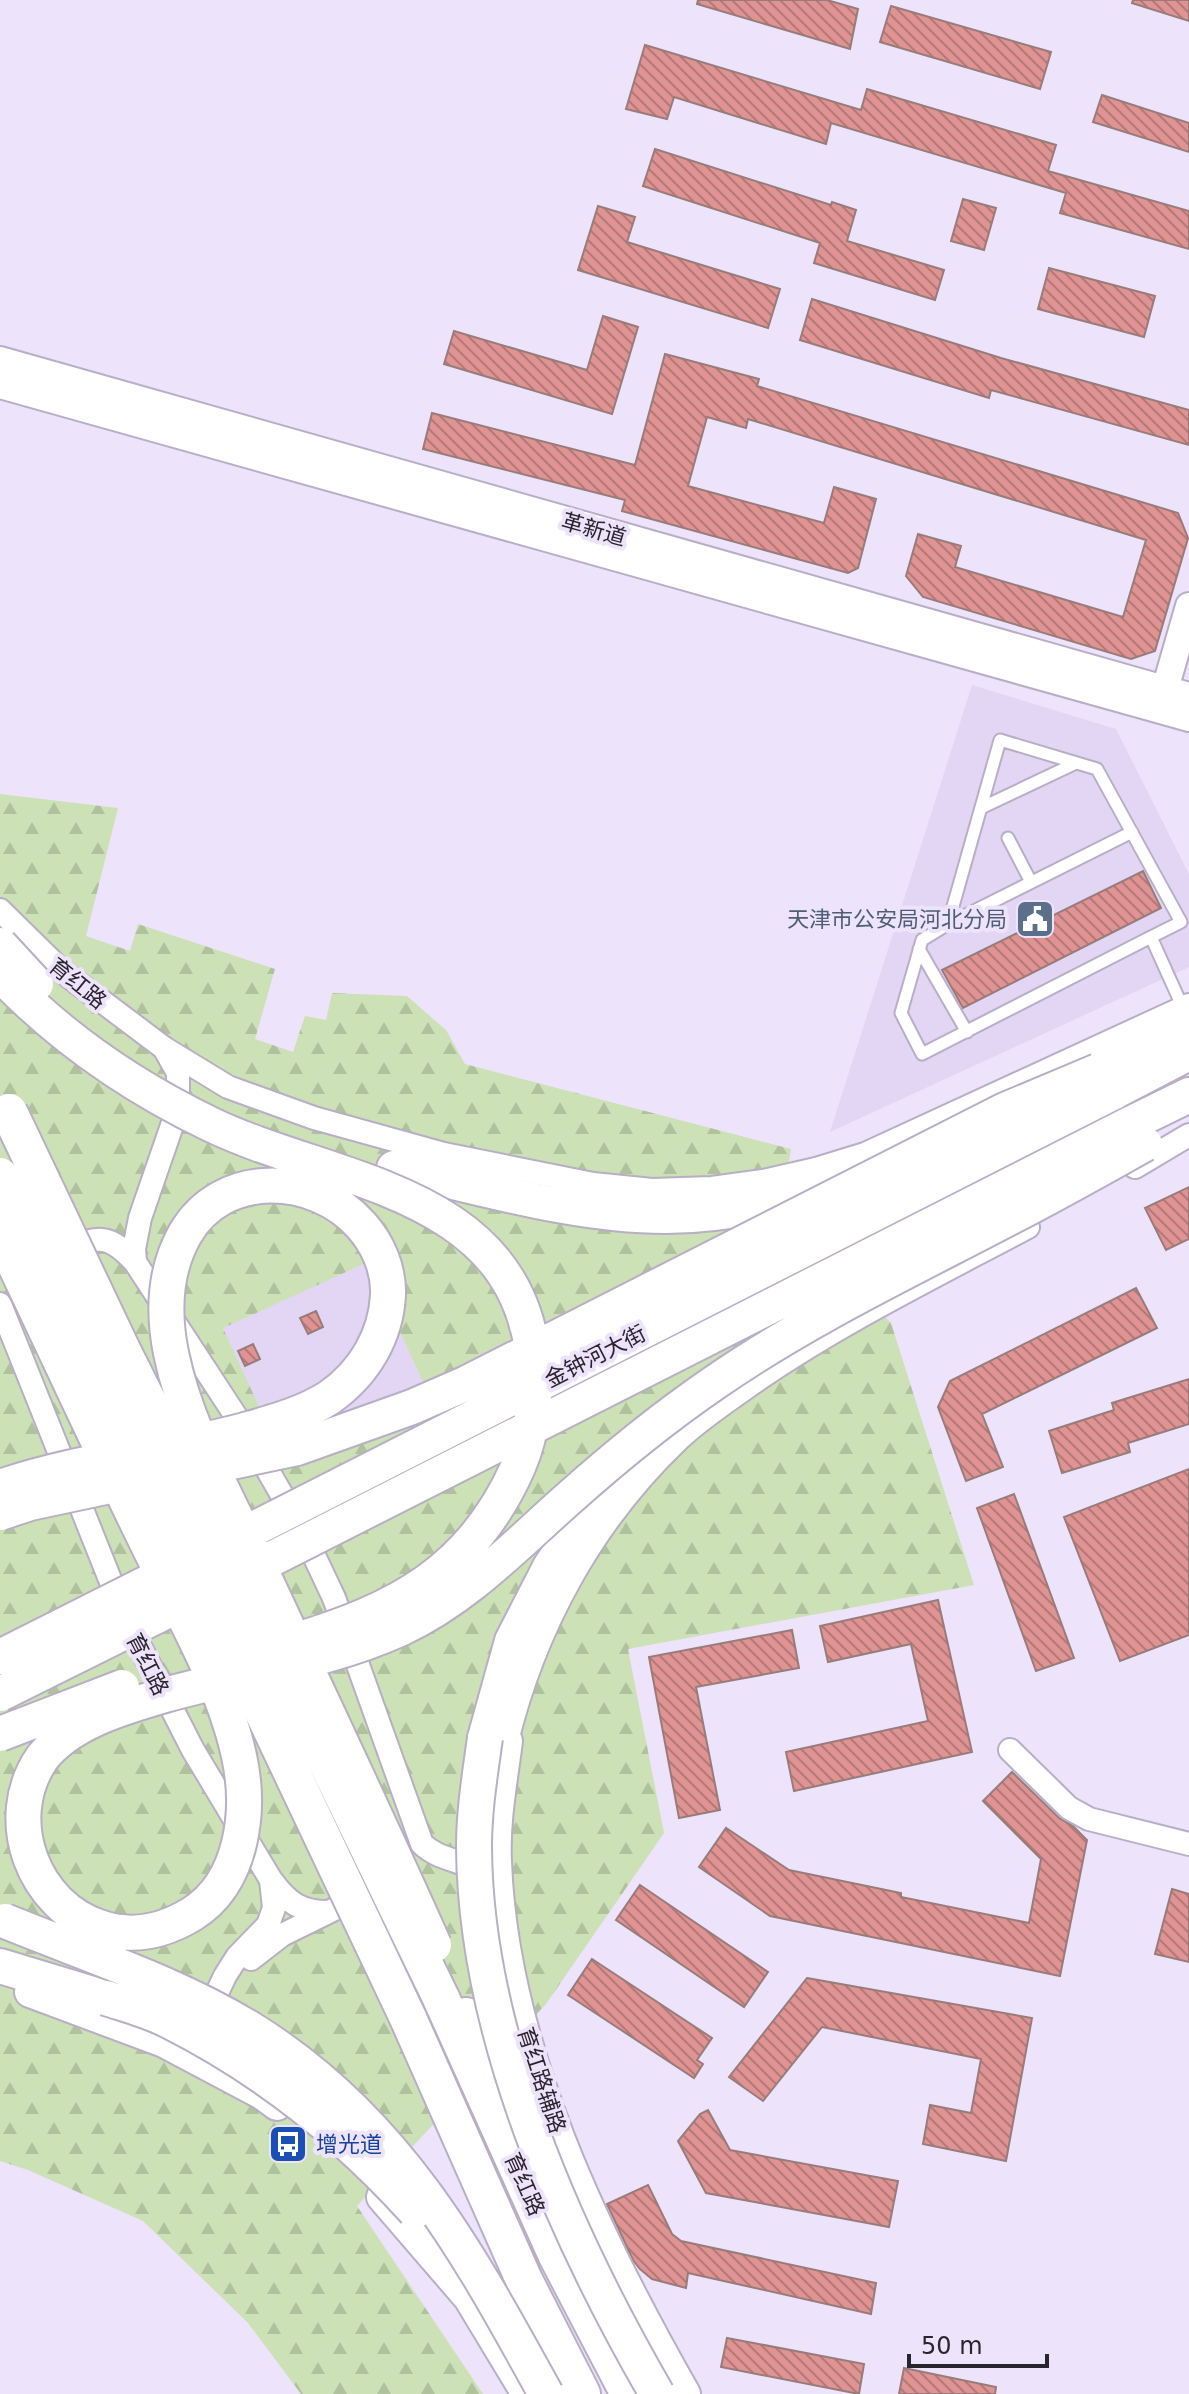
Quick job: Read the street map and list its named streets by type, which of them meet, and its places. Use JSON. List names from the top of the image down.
{
  "streets": {
    "highway": ["育红路"],
    "main road": ["金钟河大街", "育红路辅路"],
    "street": ["革新道"]
  },
  "places": {
    "public building": ["天津市公安局河北分局"],
    "bus stop": ["增光道"]
  },
  "scale_bar": "50 m"
}
